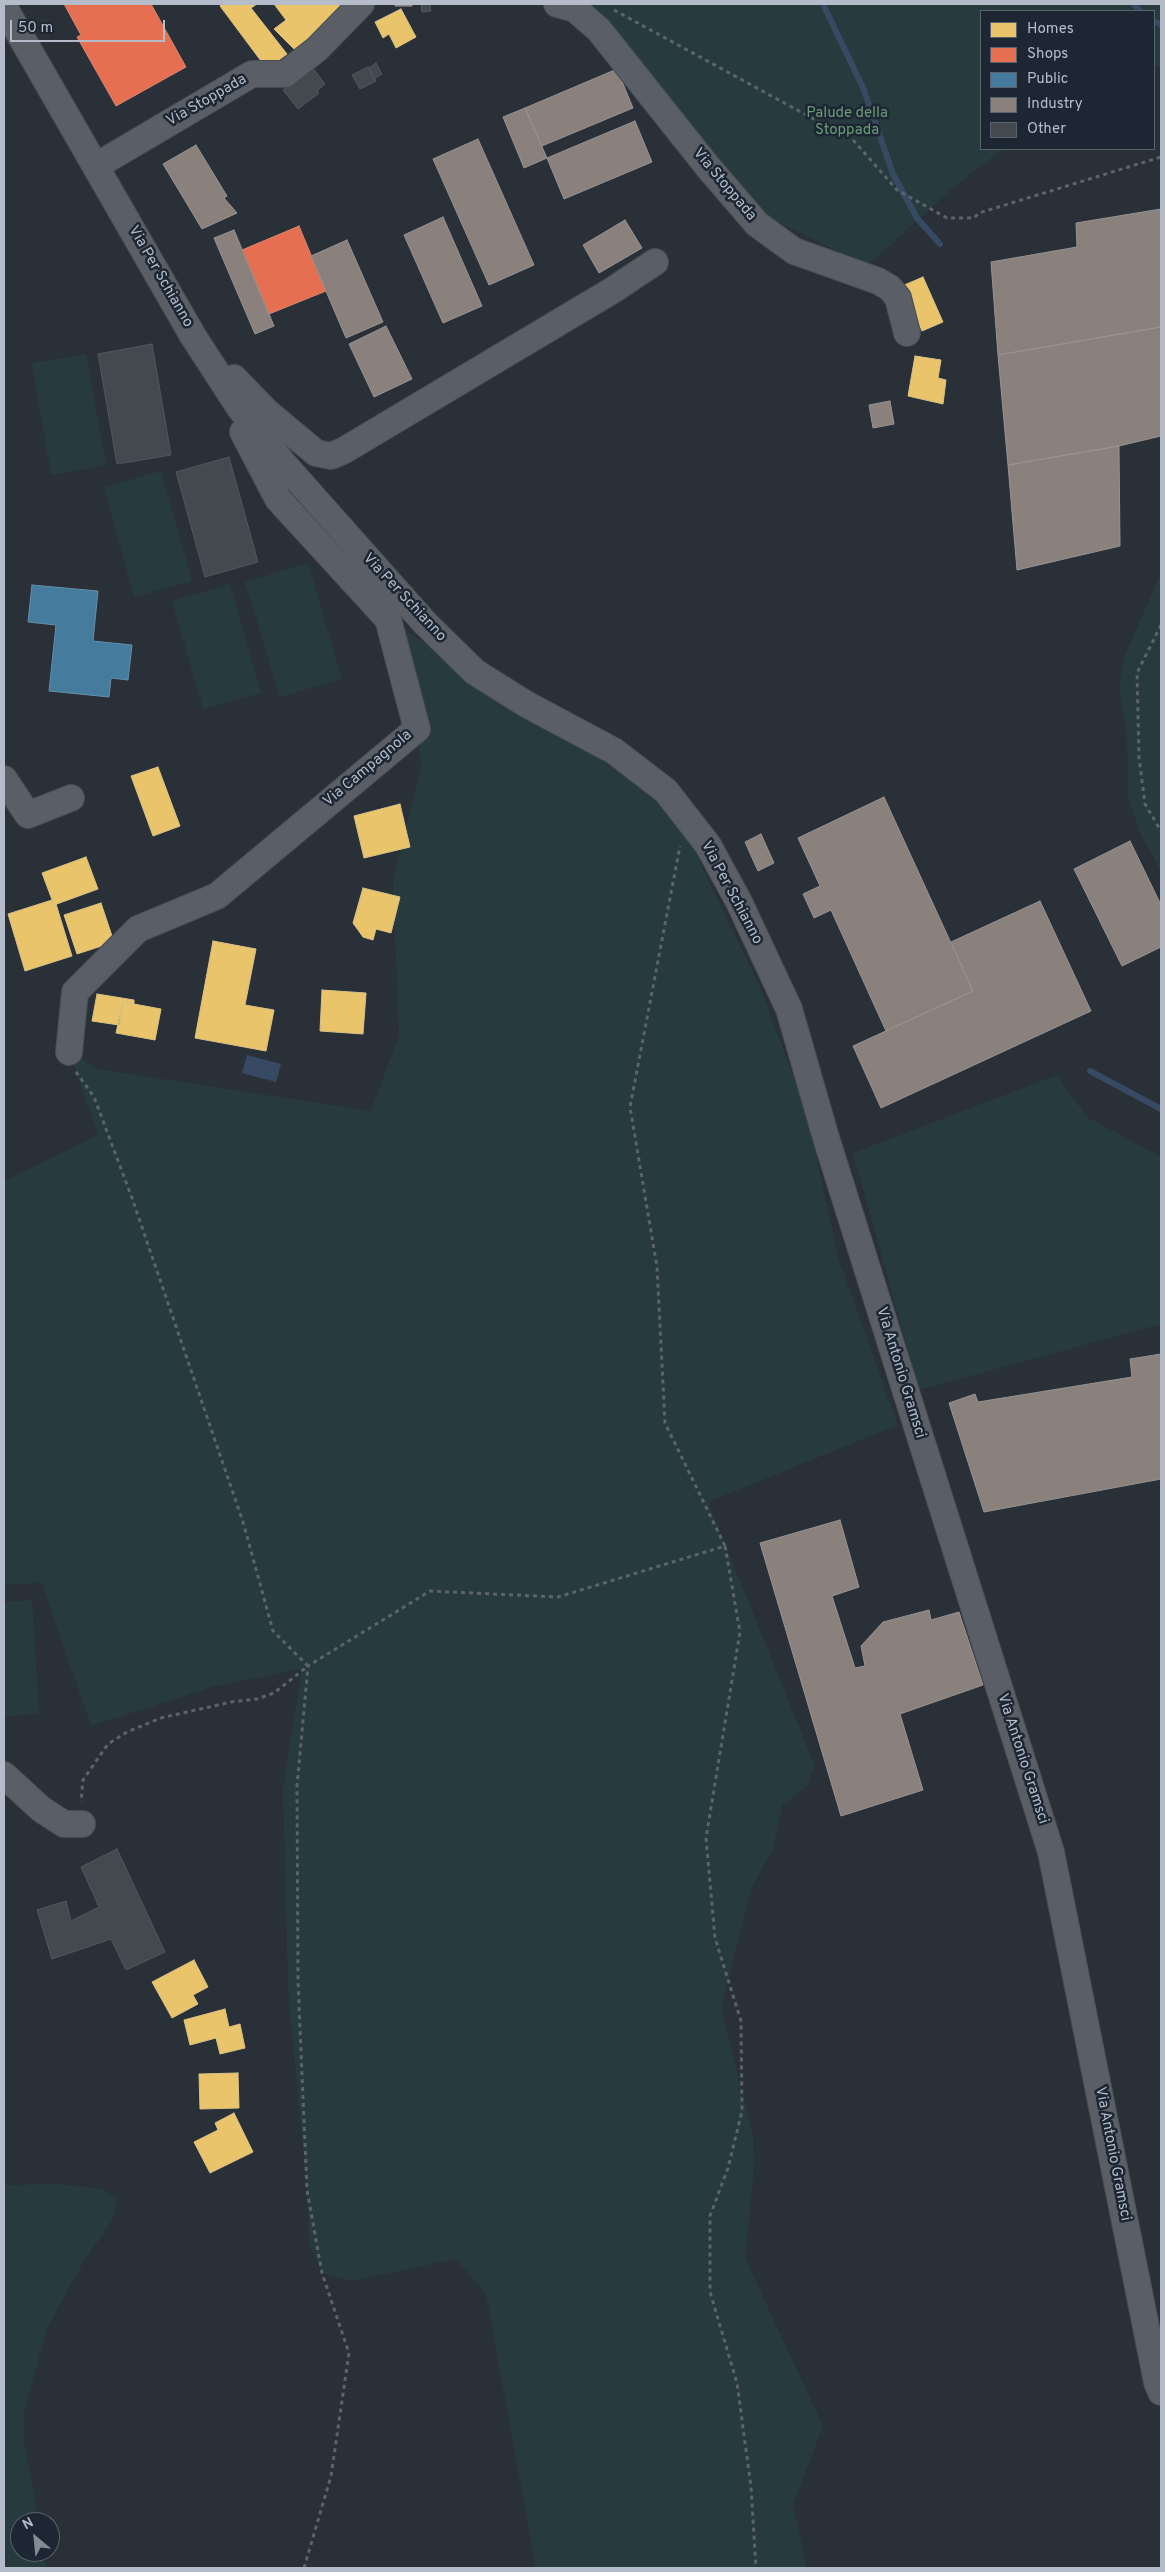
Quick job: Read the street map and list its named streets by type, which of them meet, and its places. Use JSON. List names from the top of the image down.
{
  "streets": {
    "street": [
      "Via Stoppada",
      "Via Per Schianno",
      "Via Campagnola",
      "Via Antonio Gramsci"
    ]
  },
  "crossings": [
    ["Via Stoppada", "Via Per Schianno"],
    ["Via Per Schianno", "Via Campagnola"],
    ["Via Per Schianno", "Via Antonio Gramsci"]
  ],
  "parks": ["Palude della Stoppada"],
  "legend": [
    "Homes",
    "Shops",
    "Public",
    "Industry",
    "Other"
  ],
  "scale_bar": "50 m",
  "north": "top left"
}
